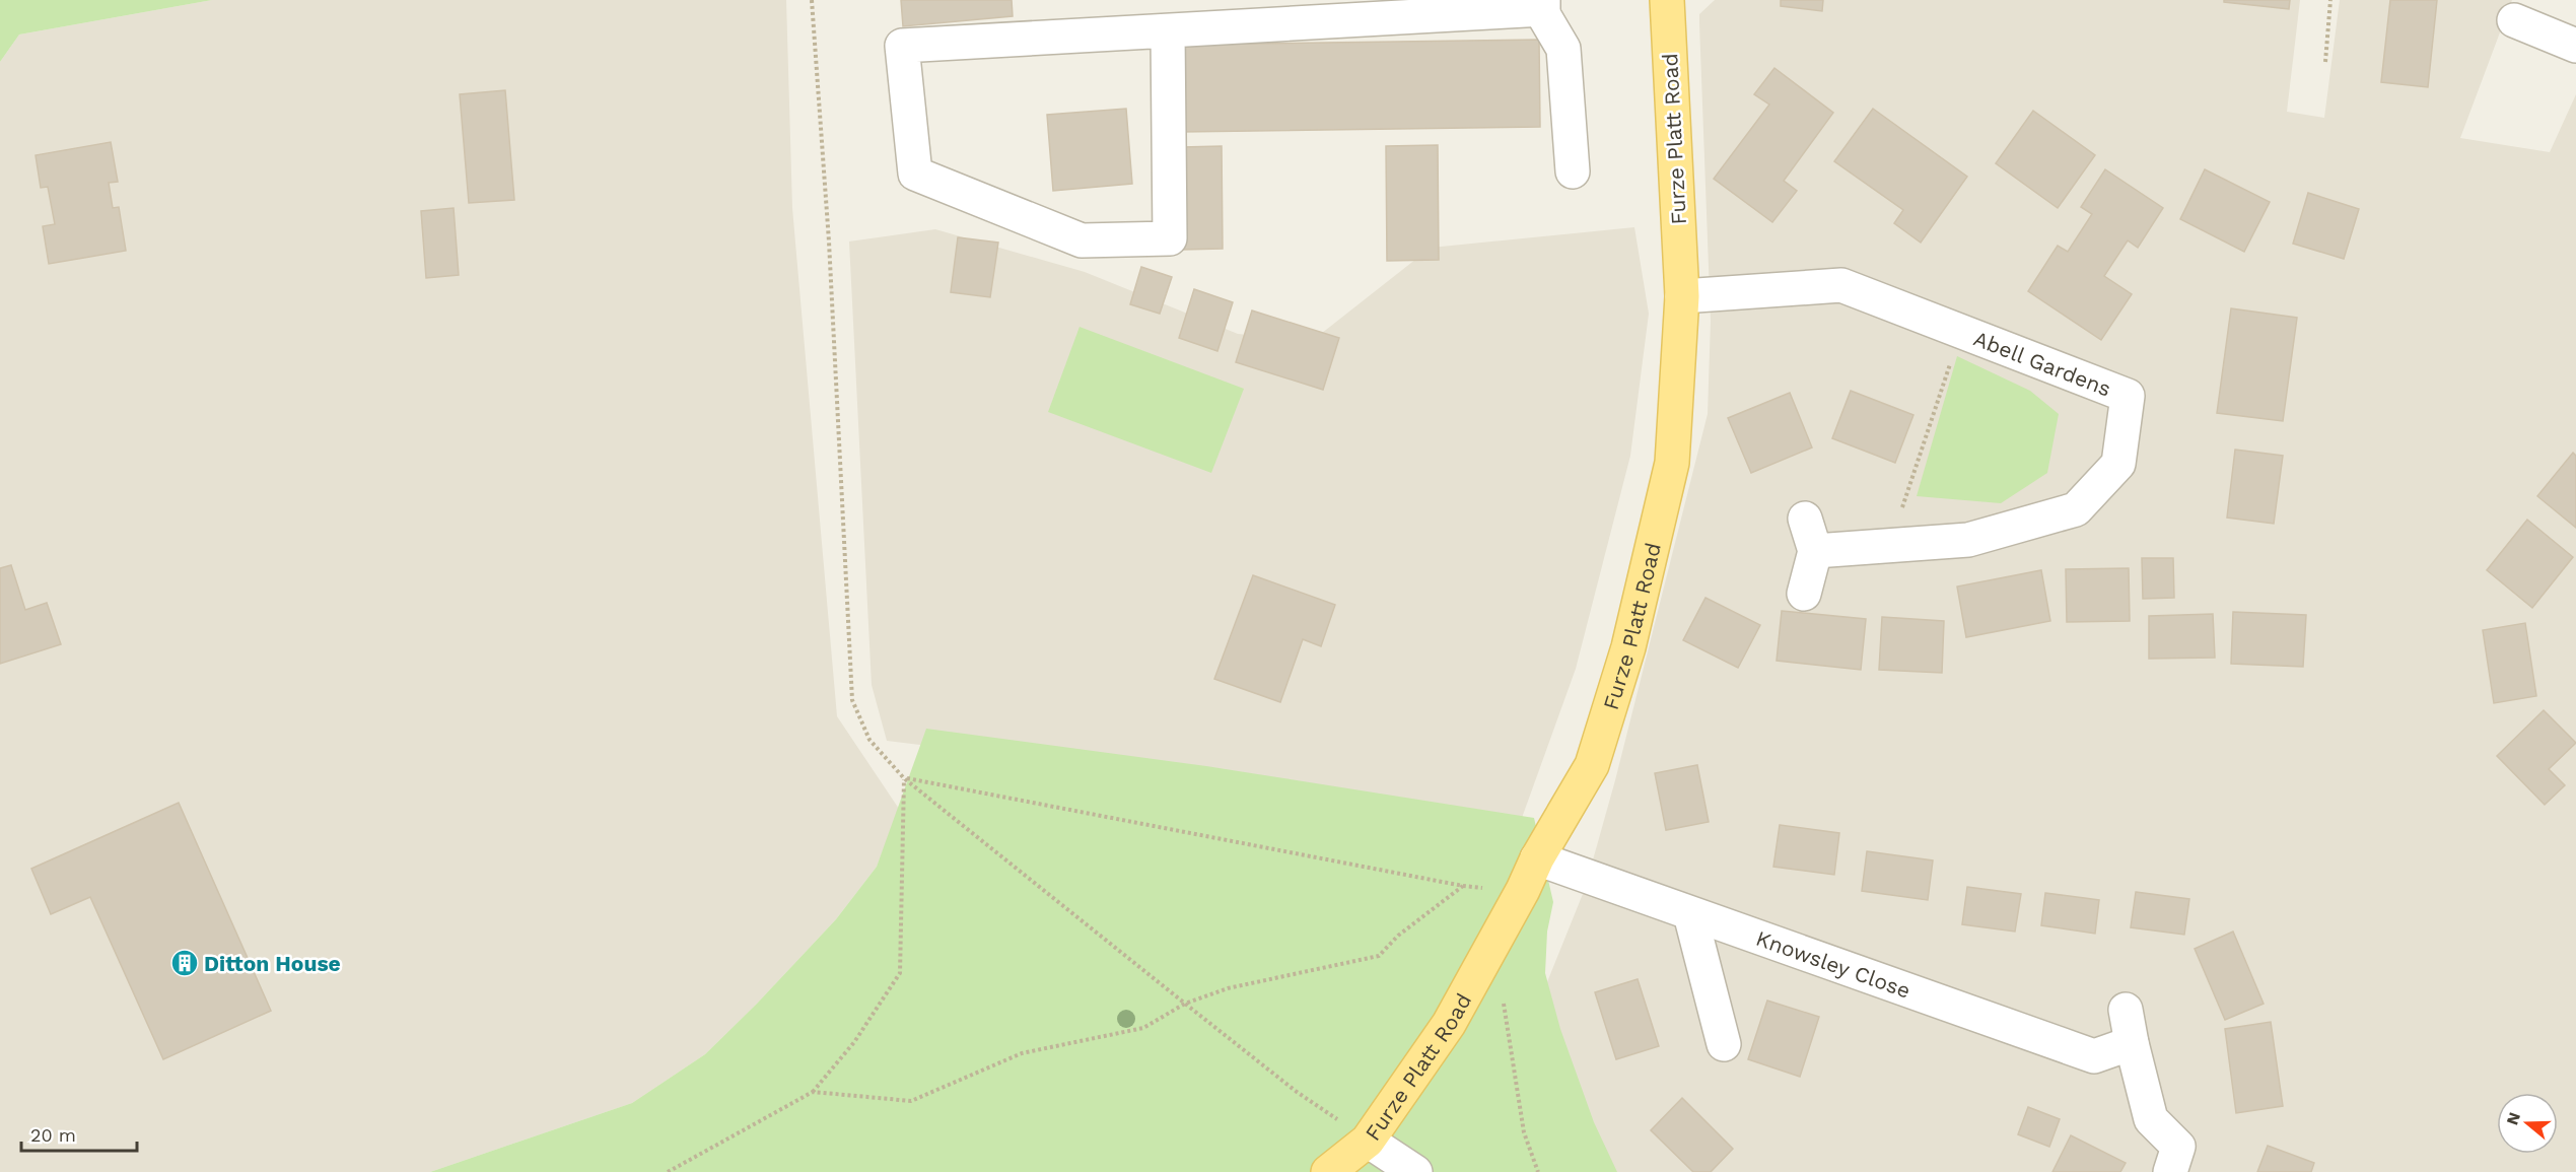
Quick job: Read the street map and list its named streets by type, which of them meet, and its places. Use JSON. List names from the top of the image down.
{
  "streets": {
    "main road": ["Furze Platt Road"],
    "street": ["Abell Gardens", "Knowsley Close"]
  },
  "crossings": [
    ["Furze Platt Road", "Abell Gardens"],
    ["Furze Platt Road", "Knowsley Close"]
  ],
  "places": {
    "building": ["Ditton House"]
  },
  "scale_bar": "20 m",
  "north": "left"
}
